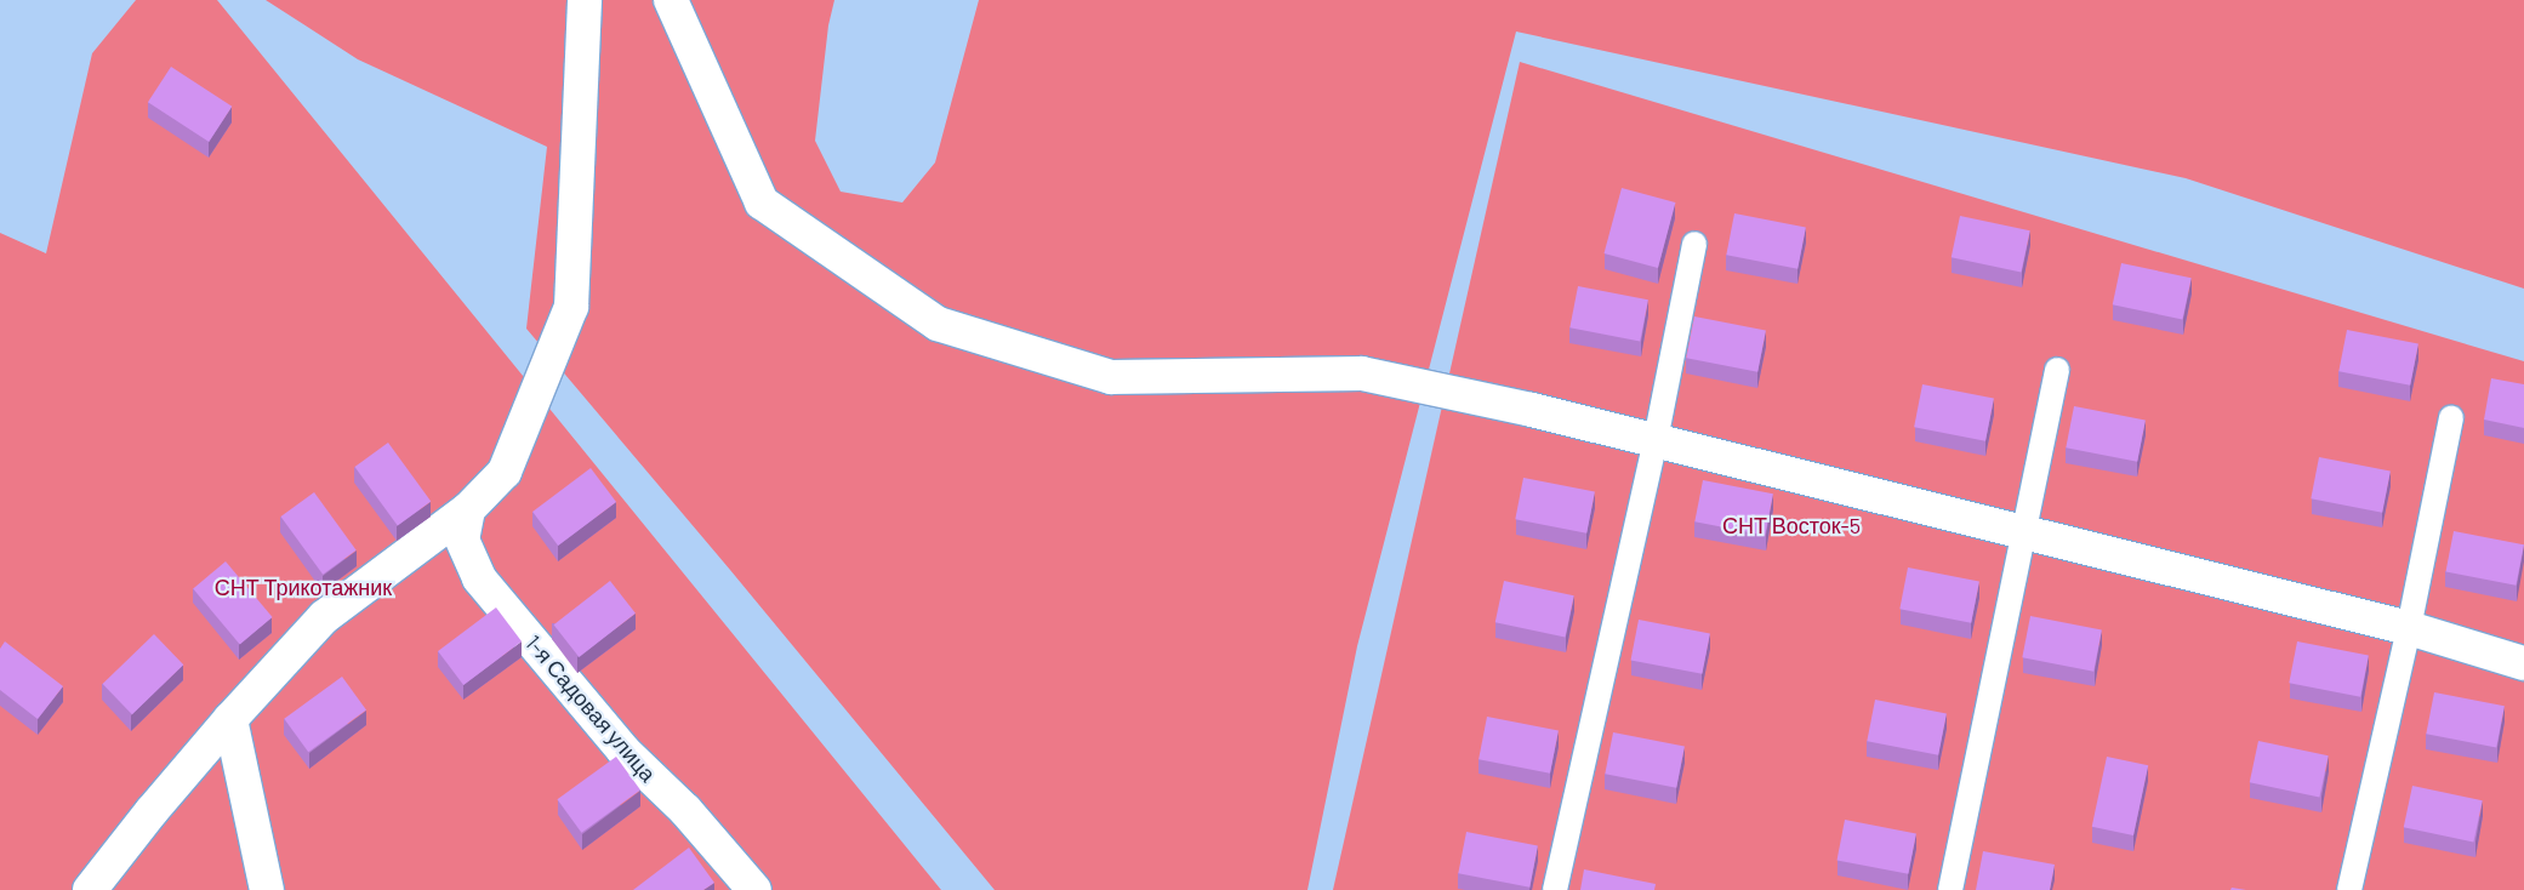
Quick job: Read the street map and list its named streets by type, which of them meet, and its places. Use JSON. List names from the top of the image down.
{
  "streets": {
    "street": ["1-я Садовая улица"]
  },
  "parks": ["СНТ Восток-5", "СНТ Трикотажник"]
}
